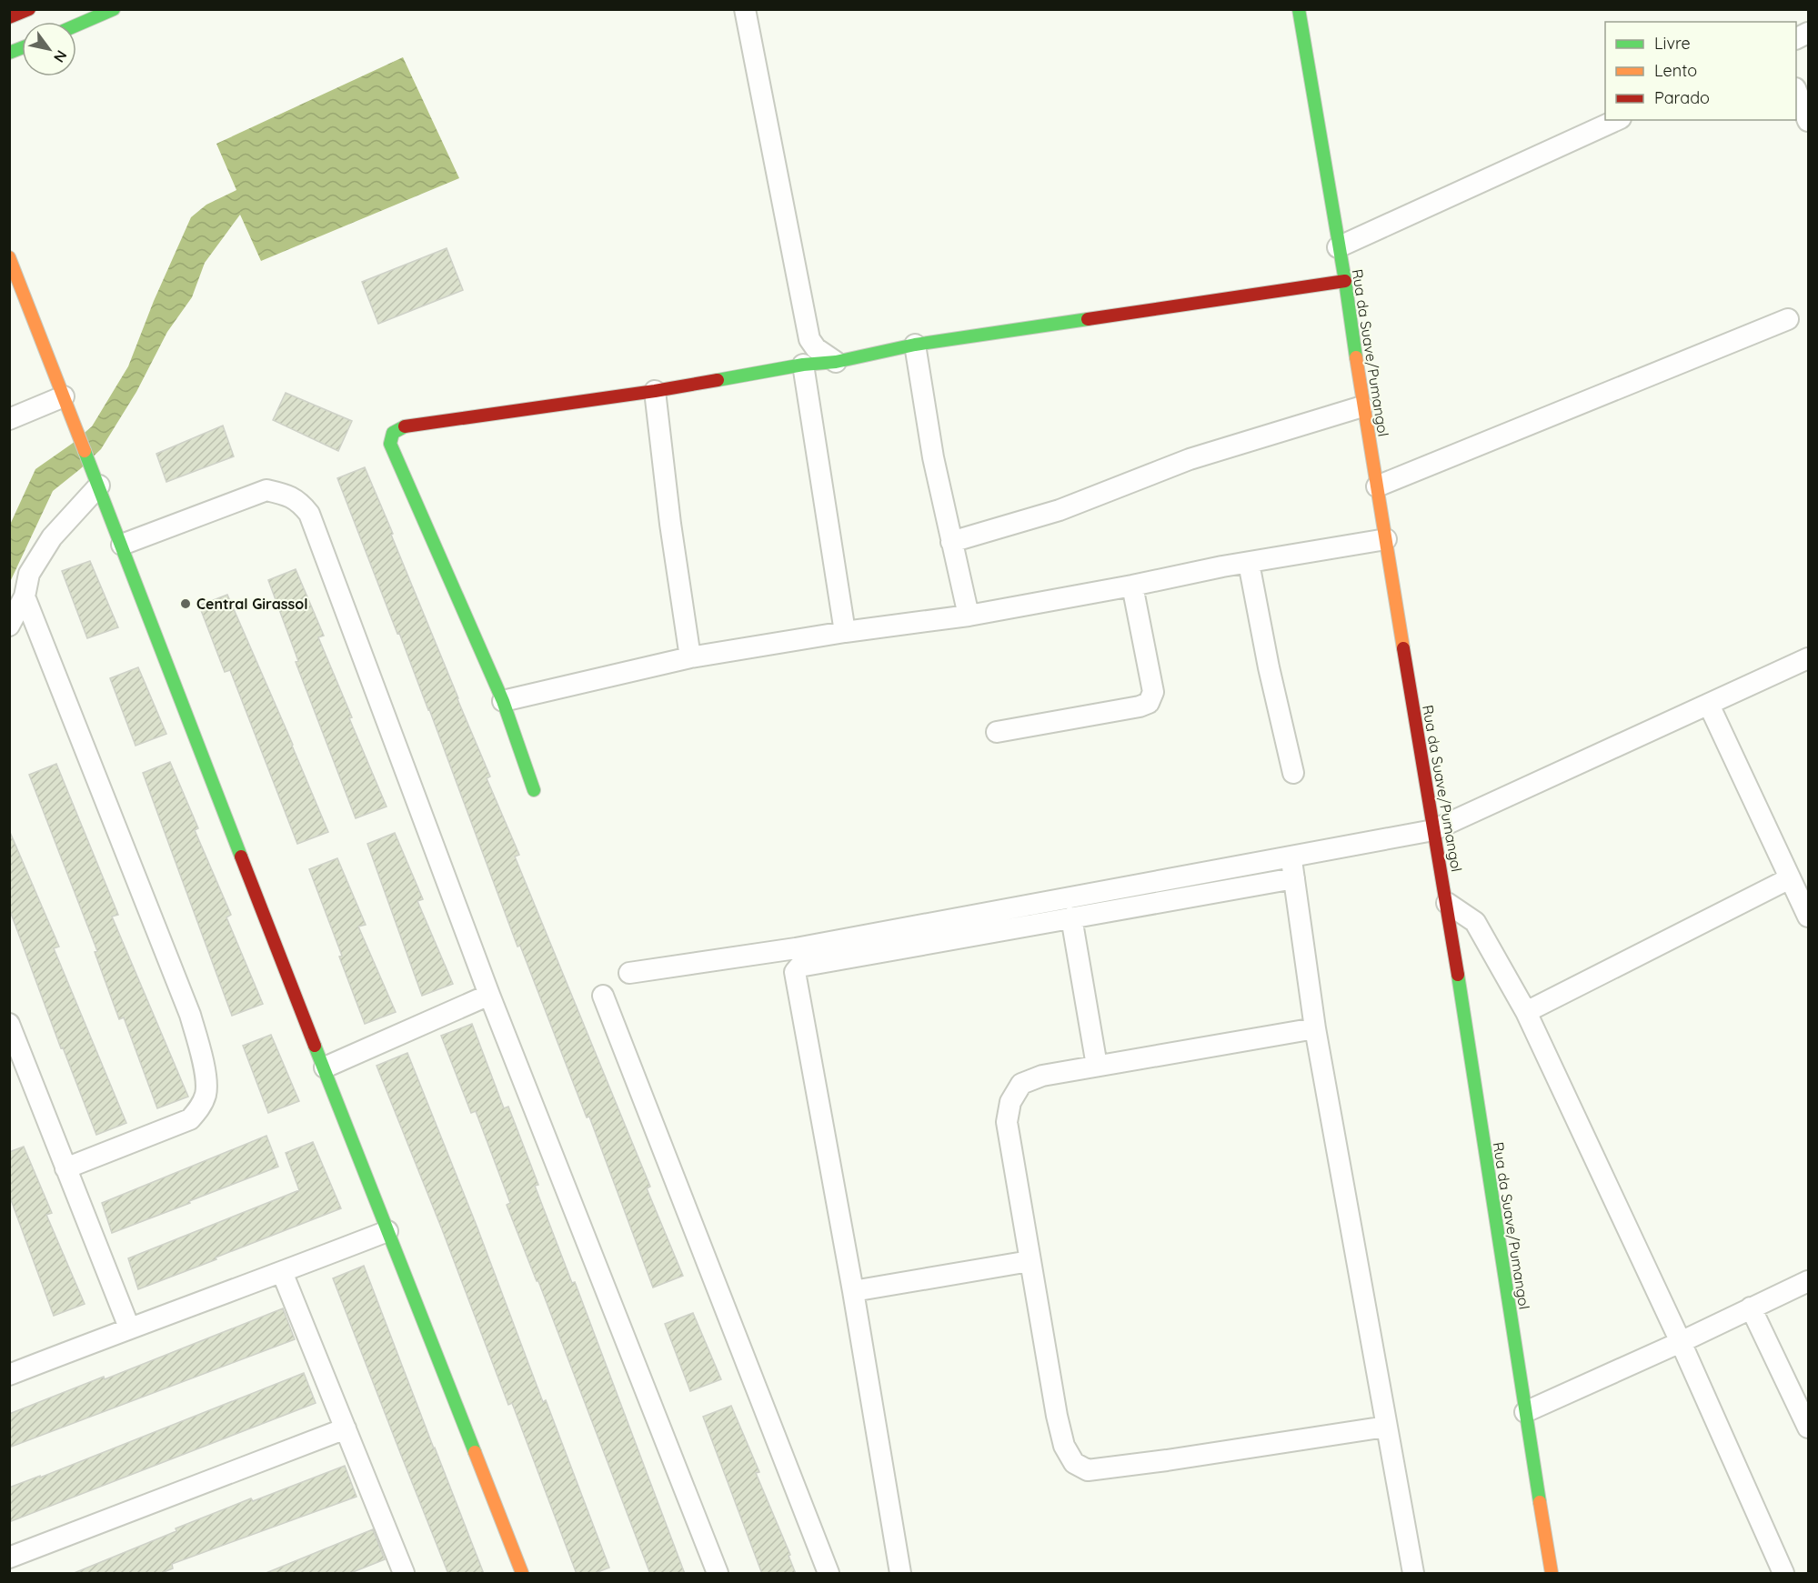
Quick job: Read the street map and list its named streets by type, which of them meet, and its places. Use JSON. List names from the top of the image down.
{
  "streets": {
    "street": ["Rua da Suave/Pumangol"]
  },
  "places": ["Central Girassol"],
  "legend": ["Livre", "Lento", "Parado"],
  "north": "bottom right"
}
